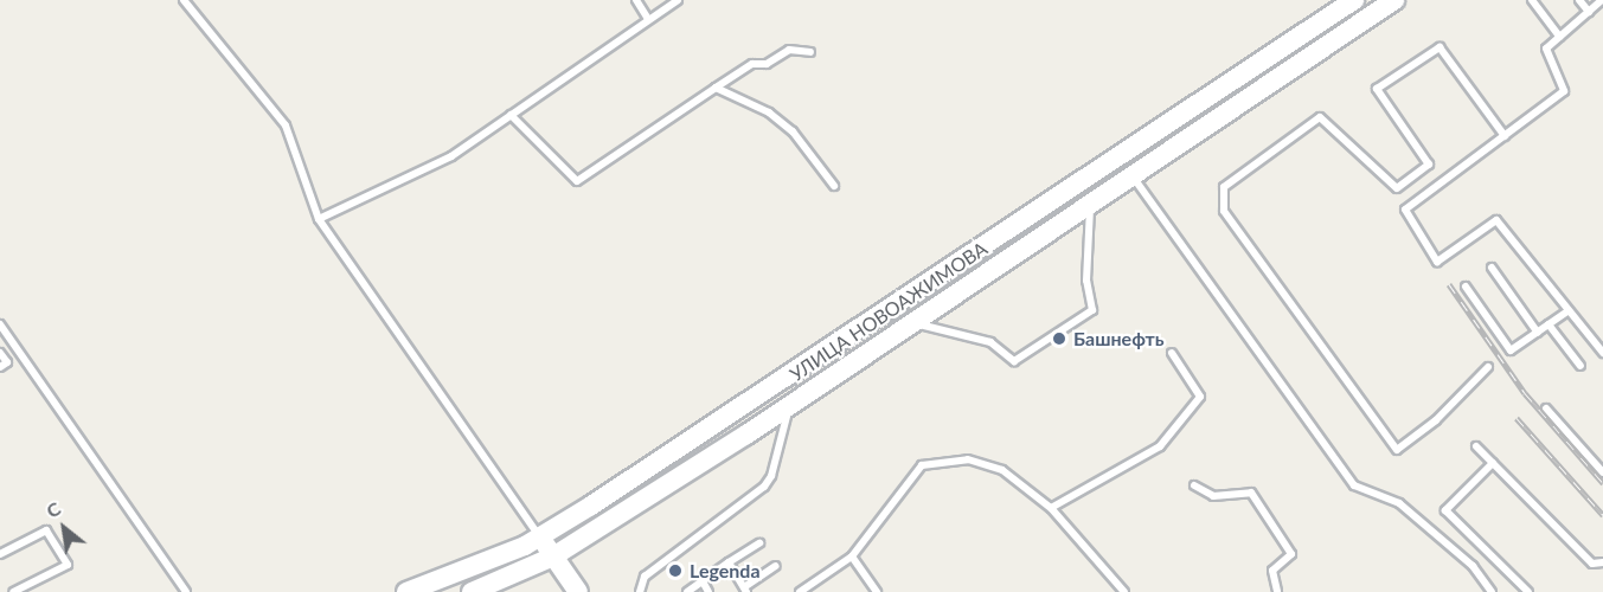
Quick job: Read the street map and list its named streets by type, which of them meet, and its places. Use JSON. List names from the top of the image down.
{
  "streets": {
    "main road": ["УЛИЦА НОВОАЖИМОВА"]
  },
  "places": ["Башнефть", "Legenda"],
  "north": "top left"
}
